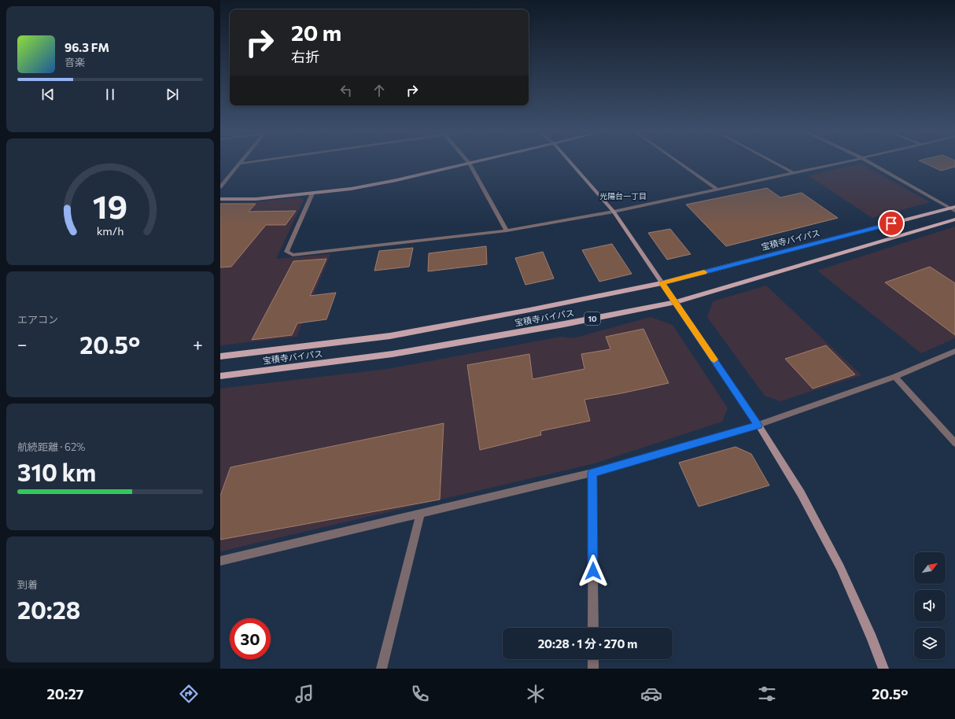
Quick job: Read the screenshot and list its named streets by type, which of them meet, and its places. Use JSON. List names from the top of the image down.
{
  "streets": {
    "main road": ["宝積寺バイパス", "10"]
  },
  "districts": ["光陽台一丁目"],
  "north": "top right",
  "page": {
    "turn": ["20 m", "右折"],
    "song": ["96.3 FM", "音楽"],
    "tile": [
      "エアコン",
      ["航続距離 · 62%", "310 km"],
      ["到着", "20:28"]
    ],
    "heat": ["−", "20.5°", "+"],
    "limit": "30",
    "trip": "20:28 · 1 分 · 270 m",
    "tabs": ["20:27", "20.5°"],
    "gauge": ["19", "km/h"]
  }
}
